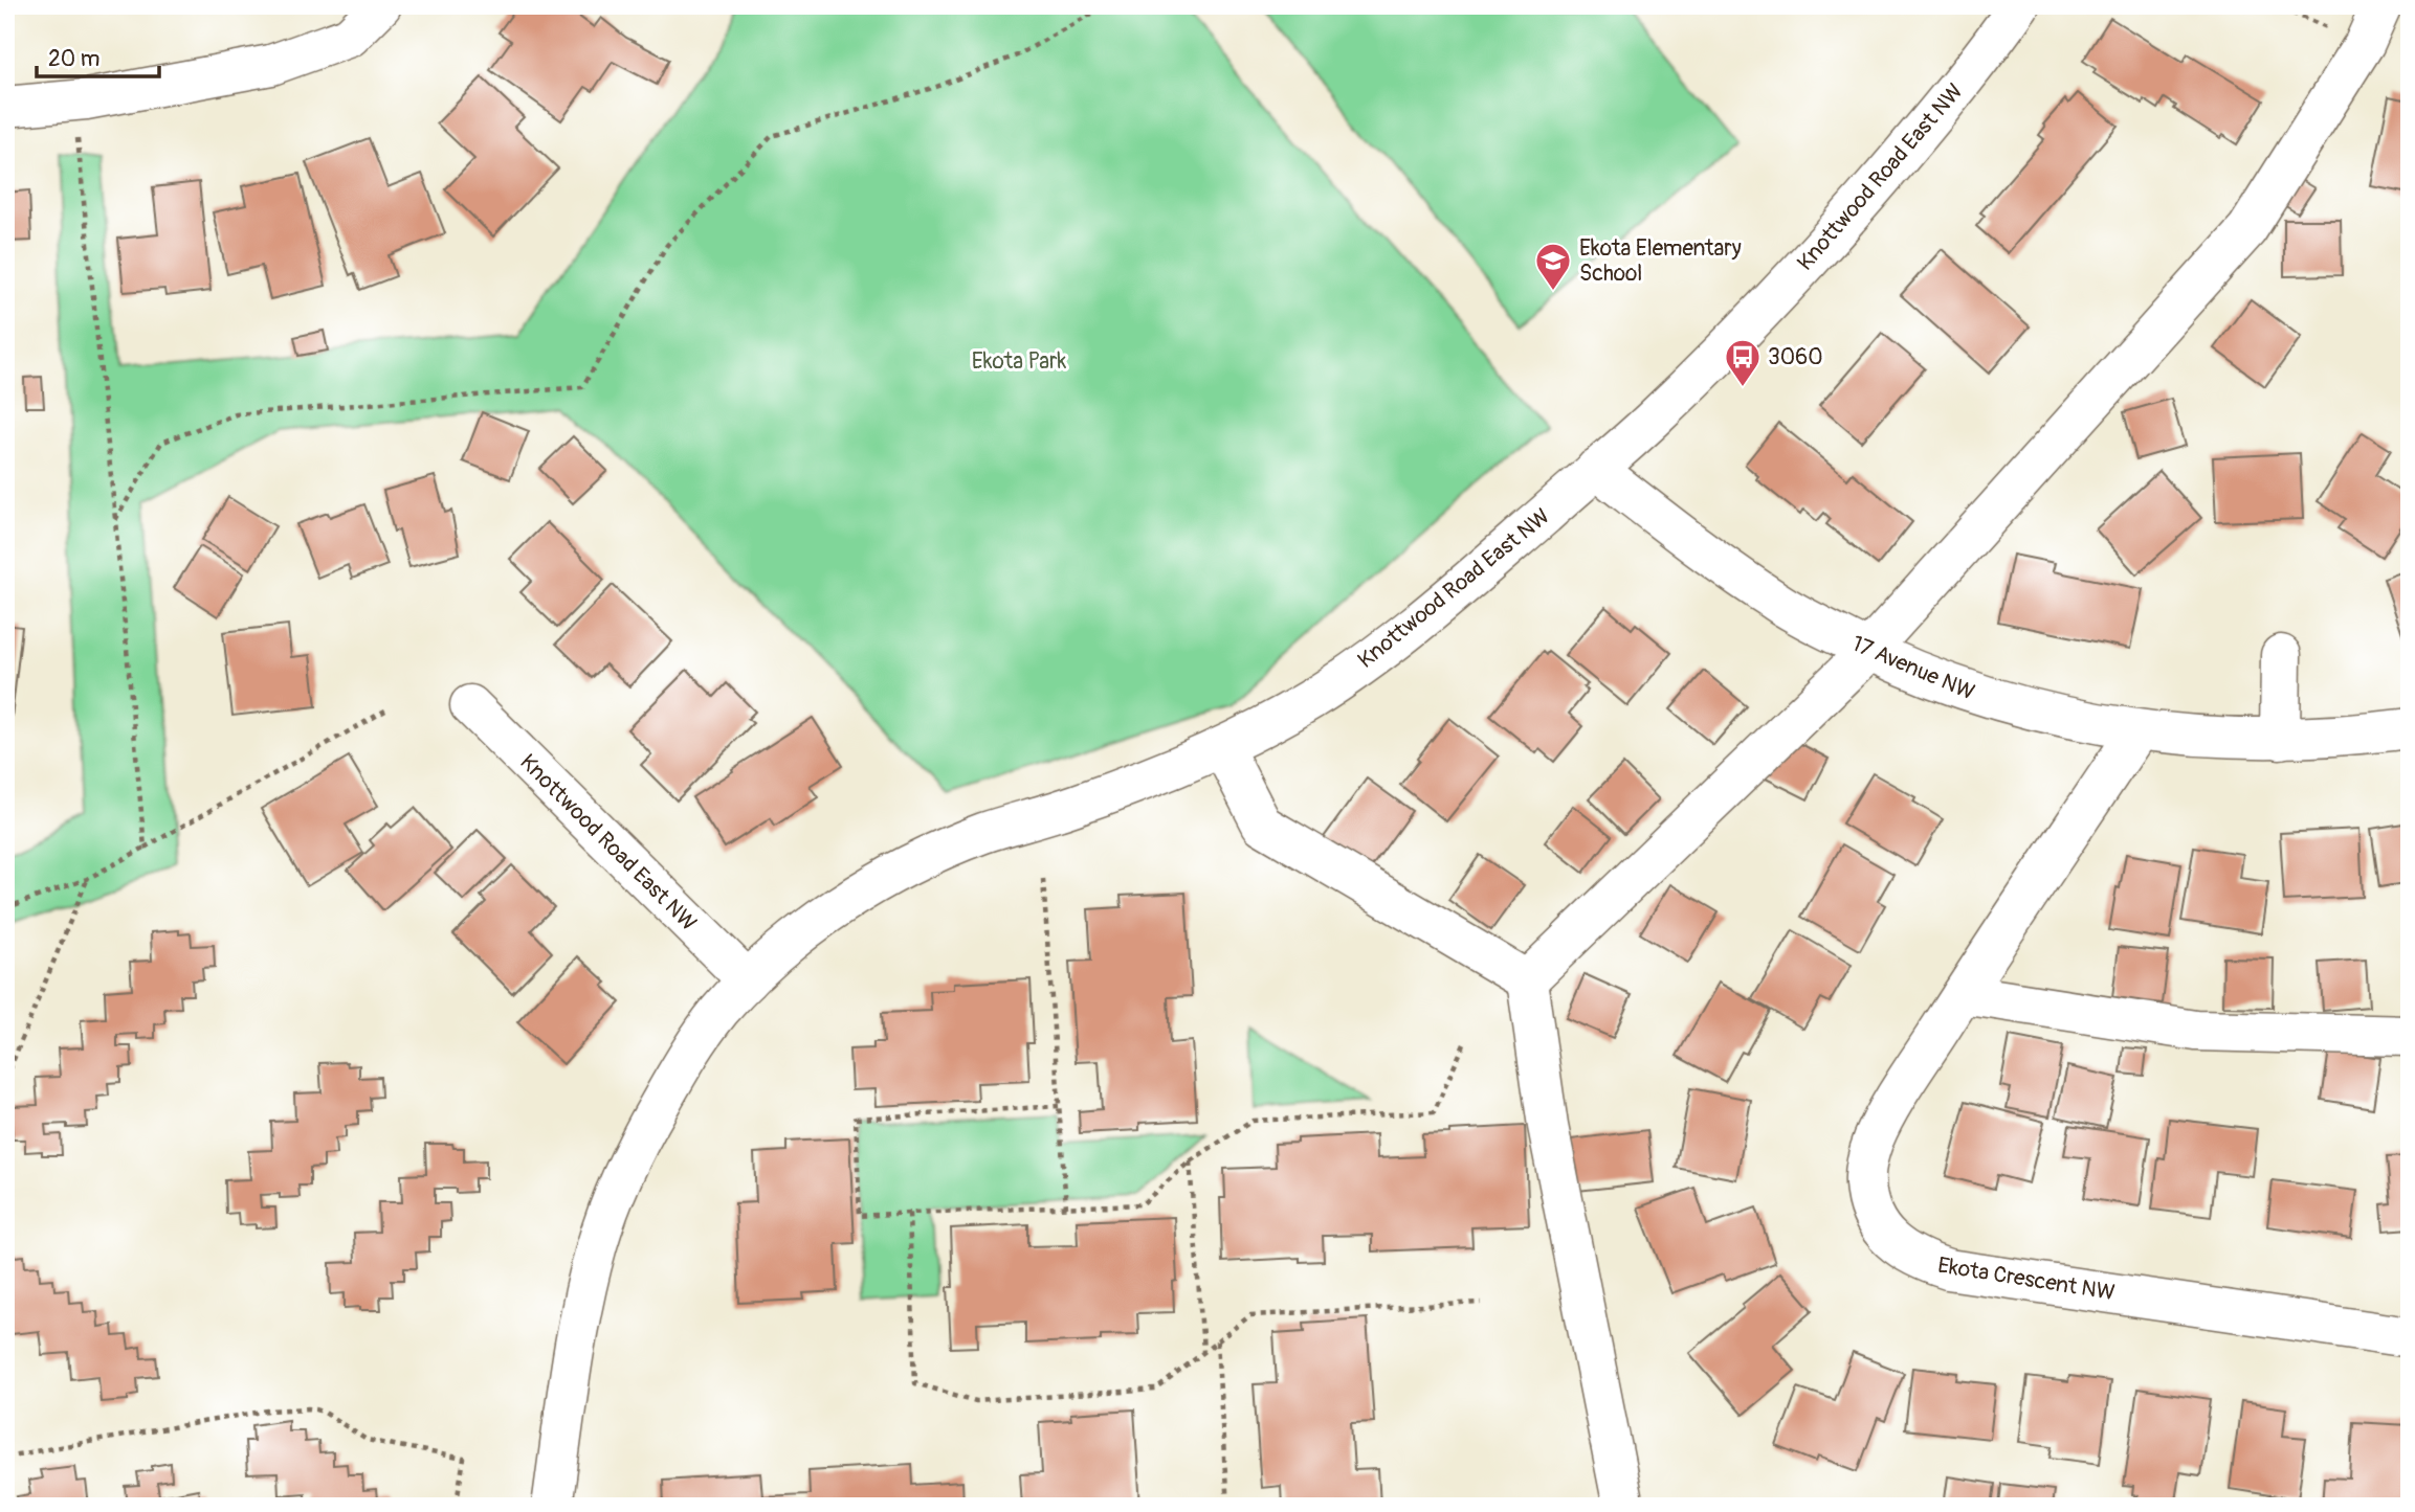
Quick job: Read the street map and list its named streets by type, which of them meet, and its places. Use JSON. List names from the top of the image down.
{
  "streets": {
    "street": ["Knottwood Road East NW", "17 Avenue NW", "Ekota Crescent NW"]
  },
  "crossings": [
    ["Knottwood Road East NW", "17 Avenue NW"],
    ["17 Avenue NW", "Ekota Crescent NW"]
  ],
  "parks": ["Ekota Park"],
  "places": {
    "school or university": ["Ekota Elementary School"],
    "bus stop": ["3060"]
  },
  "scale_bar": "20 m"
}
